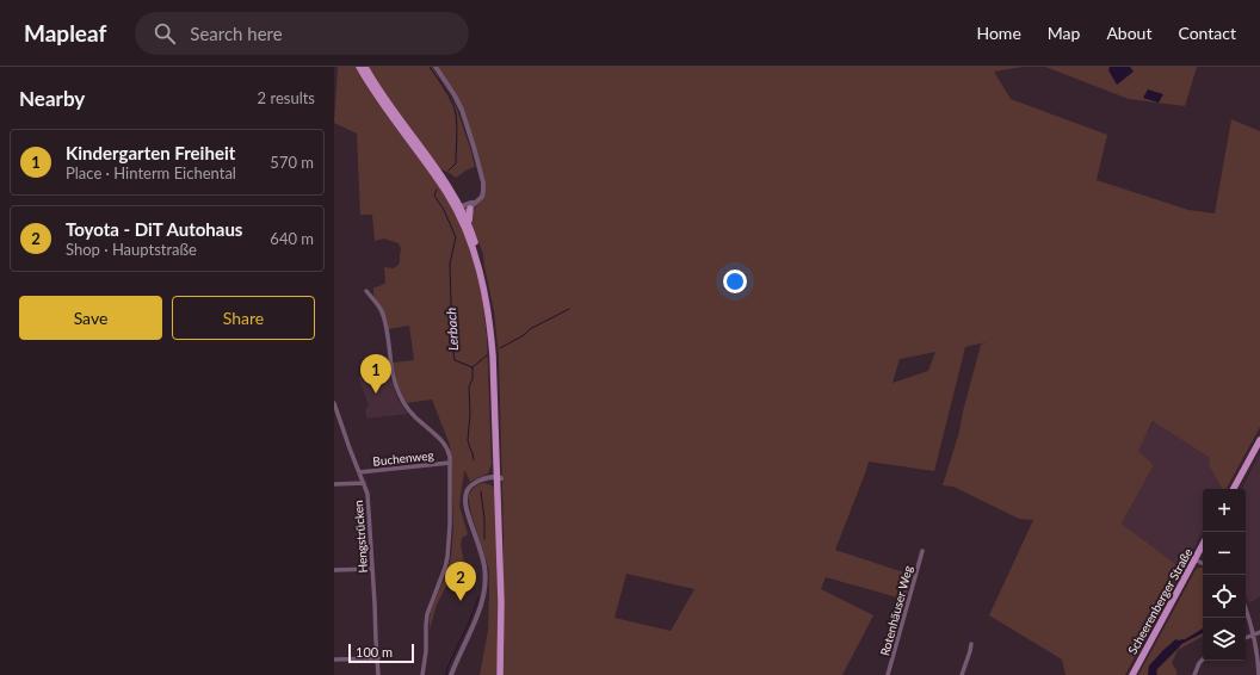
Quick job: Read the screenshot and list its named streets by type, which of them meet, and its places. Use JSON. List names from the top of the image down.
{
  "streets": {
    "main road": ["Scheerenberger Straße"],
    "street": ["Buchenweg", "Hengstrücken", "Rotenhäuser Weg"]
  },
  "crossings": [
    ["Buchenweg", "Hengstrücken"]
  ],
  "water": ["Lerbach"],
  "scale_bar": "100 m",
  "page": {
    "header": "Mapleaf",
    "search": "Search here",
    "nav": [
      "Home",
      "Map",
      "About",
      "Contact"
    ],
    "heading": ["Nearby", "2 results"],
    "list": [
      {
        "mark": "1",
        "name": "Kindergarten Freiheit",
        "note": "Place · Hinterm Eichental",
        "value": "570 m"
      },
      {
        "mark": "2",
        "name": "Toyota - DiT Autohaus",
        "note": "Shop · Hauptstraße",
        "value": "640 m"
      }
    ],
    "buttons": ["Save", "Share"],
    "pins": ["1", "2"],
    "map_buttons": ["+", "−"],
    "scale": "100 m"
  }
}
